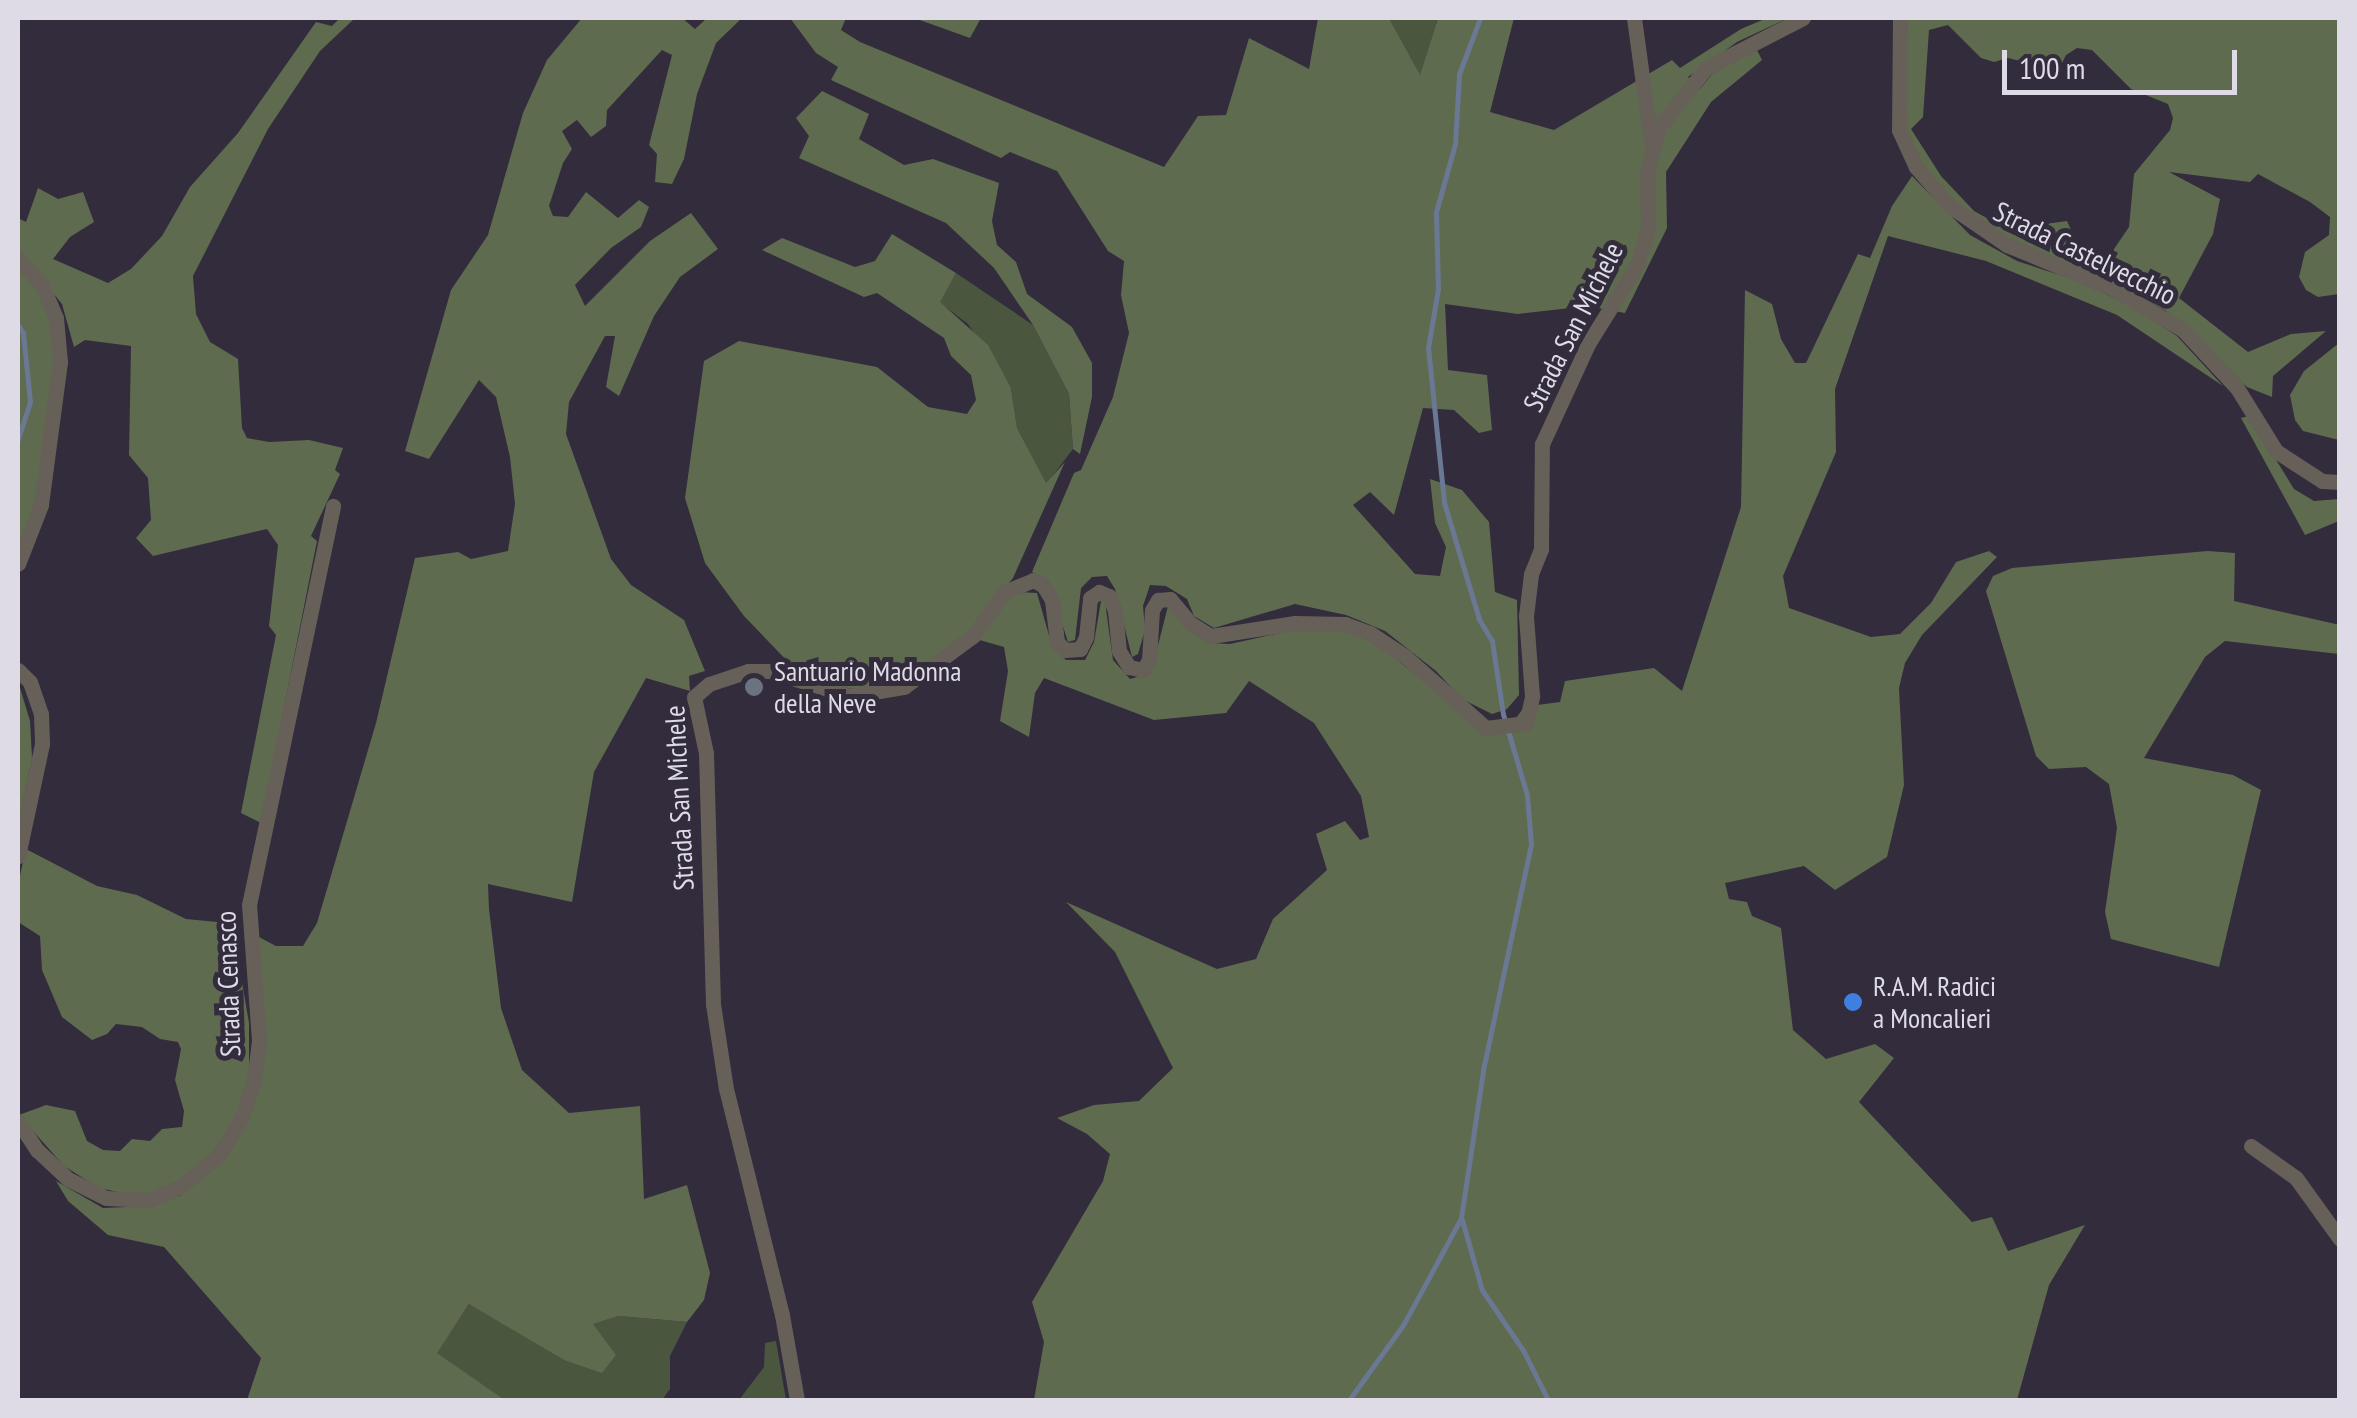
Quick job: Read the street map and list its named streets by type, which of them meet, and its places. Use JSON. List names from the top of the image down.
{
  "streets": {
    "street": ["Strada Castelvecchio", "Strada San Michele", "Strada Cenasco"]
  },
  "places": ["Santuario Madonna della Neve", "R.A.M. Radici a Moncalieri"],
  "scale_bar": "100 m"
}
